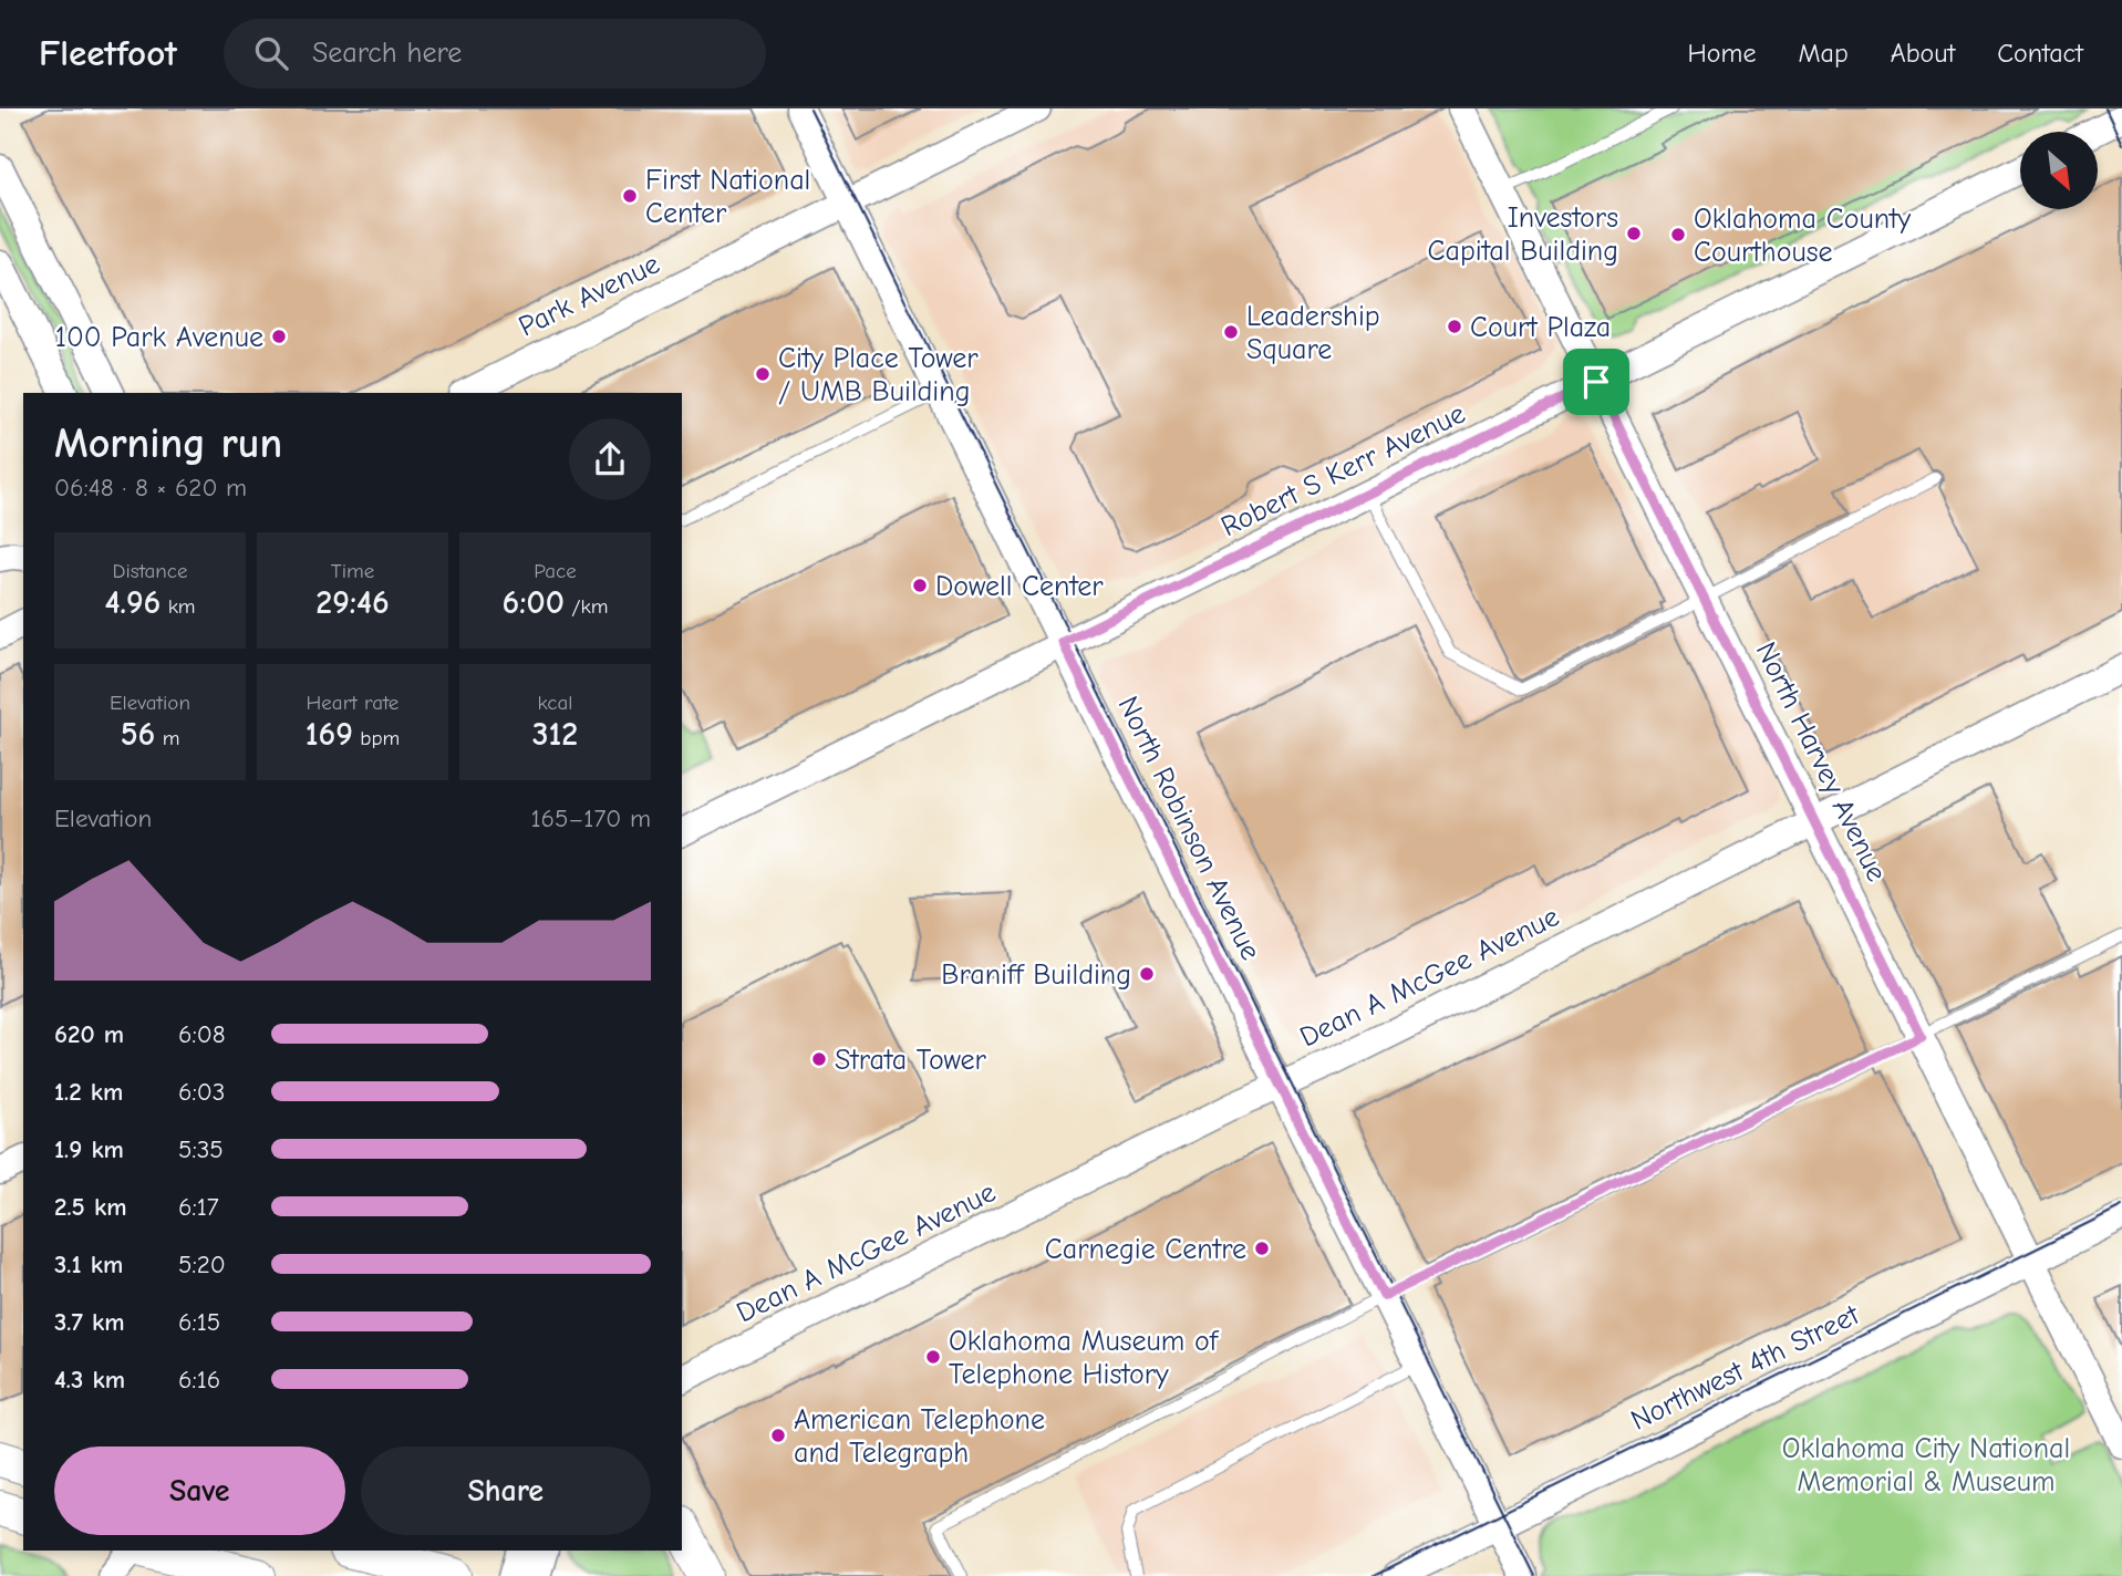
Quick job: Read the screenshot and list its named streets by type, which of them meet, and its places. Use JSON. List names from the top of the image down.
{
  "streets": {
    "street": [
      "Park Avenue",
      "Robert S Kerr Avenue",
      "North Harvey Avenue",
      "North Robinson Avenue",
      "Dean A McGee Avenue",
      "Northwest 4th Street"
    ]
  },
  "crossings": [
    ["Park Avenue", "North Robinson Avenue"],
    ["Robert S Kerr Avenue", "North Harvey Avenue"],
    ["Robert S Kerr Avenue", "North Robinson Avenue"],
    ["North Harvey Avenue", "Dean A McGee Avenue"],
    ["North Harvey Avenue", "Northwest 4th Street"],
    ["North Robinson Avenue", "Dean A McGee Avenue"],
    ["North Robinson Avenue", "Northwest 4th Street"]
  ],
  "parks": ["Oklahoma City National Memorial & Museum"],
  "places": [
    "First National Center",
    "Investors Capital Building",
    "Oklahoma County Courthouse",
    "Court Plaza",
    "Leadership Square",
    "100 Park Avenue",
    "City Place Tower / UMB Building",
    "Dowell Center",
    "Braniff Building",
    "Strata Tower",
    "Carnegie Centre",
    "Oklahoma Museum of Telephone History",
    "American Telephone and Telegraph"
  ],
  "north": "bottom right",
  "page": {
    "header": "Fleetfoot",
    "search": "Search here",
    "nav": [
      "Home",
      "Map",
      "About",
      "Contact"
    ],
    "heading": ["Morning run", "06:48 · 8 × 620 m"],
    "stats": [
      ["Distance", "4.96 km"],
      ["Time", "29:46"],
      ["Pace", "6:00 /km"],
      ["Elevation", "56 m"],
      ["Heart rate", "169 bpm"],
      ["kcal", "312"]
    ],
    "chart": ["Elevation", "165–170 m"],
    "list": [
      {
        "name": "620 m",
        "note": "6:08"
      },
      {
        "name": "1.2 km",
        "note": "6:03"
      },
      {
        "name": "1.9 km",
        "note": "5:35"
      },
      {
        "name": "2.5 km",
        "note": "6:17"
      },
      {
        "name": "3.1 km",
        "note": "5:20"
      },
      {
        "name": "3.7 km",
        "note": "6:15"
      },
      {
        "name": "4.3 km",
        "note": "6:16"
      }
    ],
    "buttons": ["Save", "Share"]
  }
}
